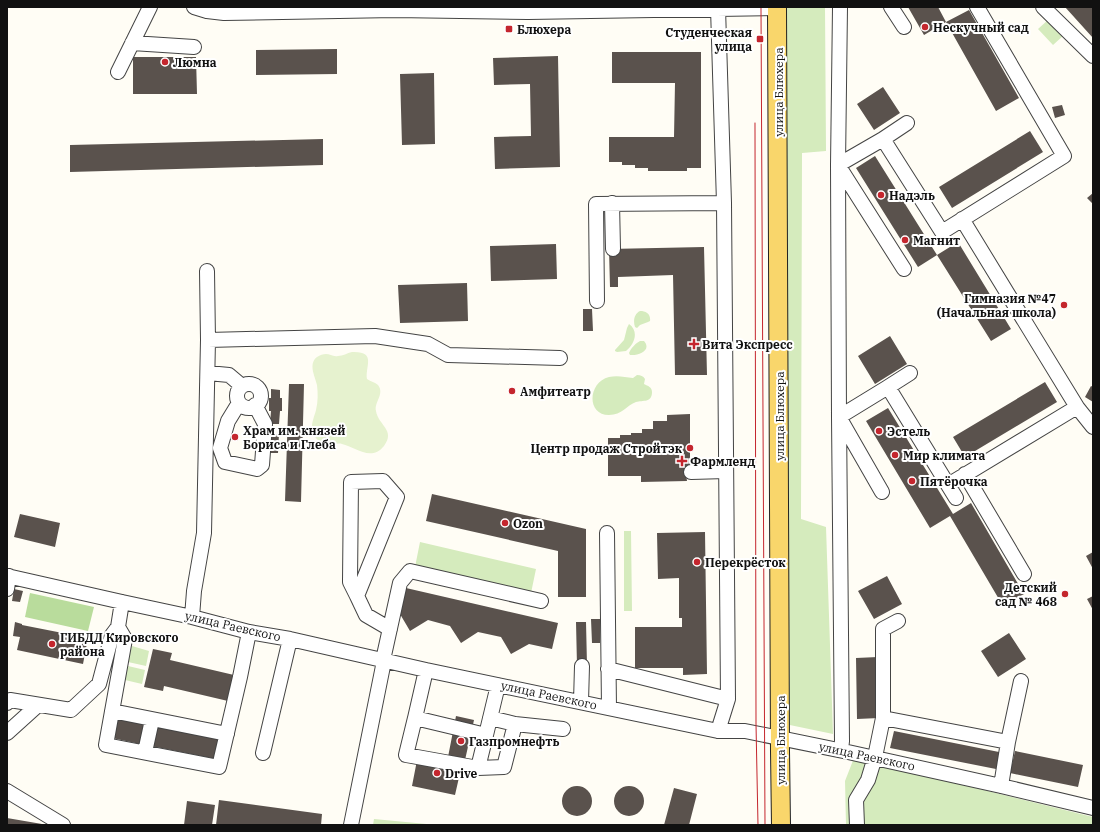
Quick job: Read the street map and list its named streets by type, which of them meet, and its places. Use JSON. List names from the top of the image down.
{
  "streets": {
    "main road": ["улица Блюхера"],
    "street": ["улица Раевского"]
  },
  "crossings": [
    ["улица Блюхера", "улица Раевского"]
  ],
  "places": {
    "other": [
      "Нескучный сад",
      "Люмна",
      "Надэль",
      "Магнит",
      "Гимназия №47 (Начальная школа)",
      "Амфитеатр",
      "Эстель",
      "Храм им. князей Бориса и Глеба",
      "Центр продаж Стройтэк",
      "Мир климата",
      "Пятёрочка",
      "Ozon",
      "Перекрёсток",
      "Детский сад № 468",
      "ГИБДД Кировского района",
      "Газпромнефть",
      "Drive"
    ],
    "transit": ["Блюхера", "Студенческая улица"],
    "health": ["Вита Экспресс", "Фармленд"]
  }
}
